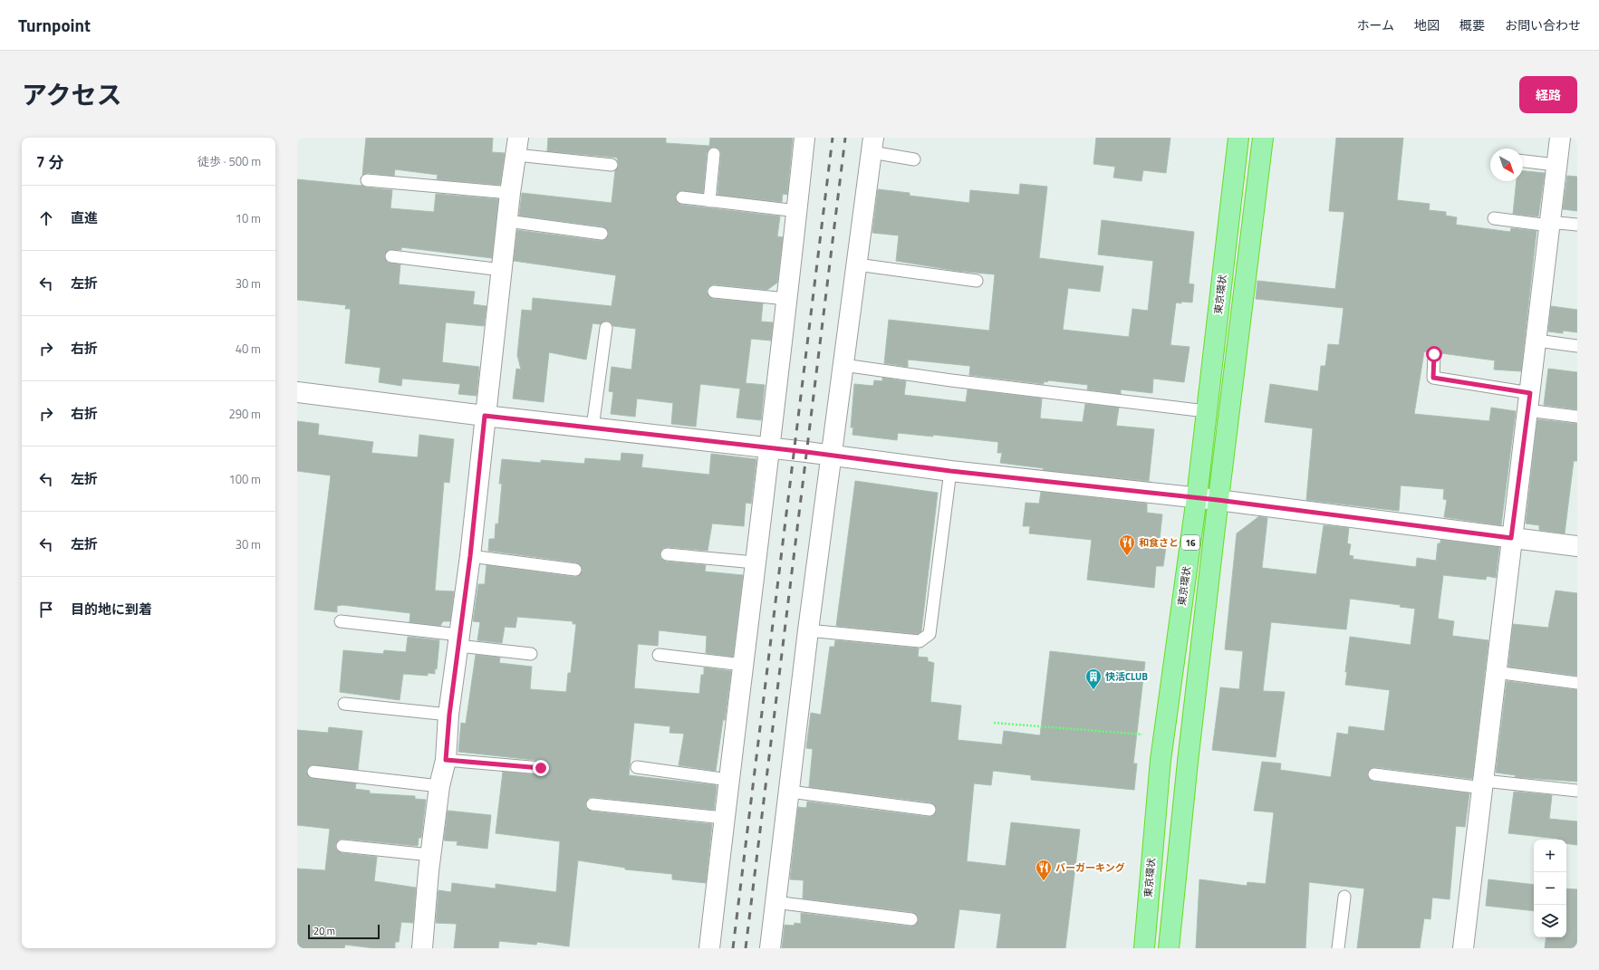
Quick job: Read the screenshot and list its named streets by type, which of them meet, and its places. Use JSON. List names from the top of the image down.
{
  "streets": {
    "highway": ["東京環状", "16"]
  },
  "places": {
    "restaurant": ["和食さと", "バーガーキング"],
    "building": ["快活CLUB"]
  },
  "scale_bar": "20 m",
  "north": "bottom right",
  "page": {
    "header": "Turnpoint",
    "nav": [
      "ホーム",
      "地図",
      "概要",
      "お問い合わせ"
    ],
    "title": "アクセス",
    "buttons": "経路",
    "heading": ["7 分", "徒歩 · 500 m"],
    "list": [
      ["直進", "10 m"],
      ["左折", "30 m"],
      ["右折", "40 m"],
      ["右折", "290 m"],
      ["左折", "100 m"],
      ["左折", "30 m"],
      "目的地に到着"
    ],
    "map_buttons": ["+", "−"],
    "scale": "20 m"
  }
}
